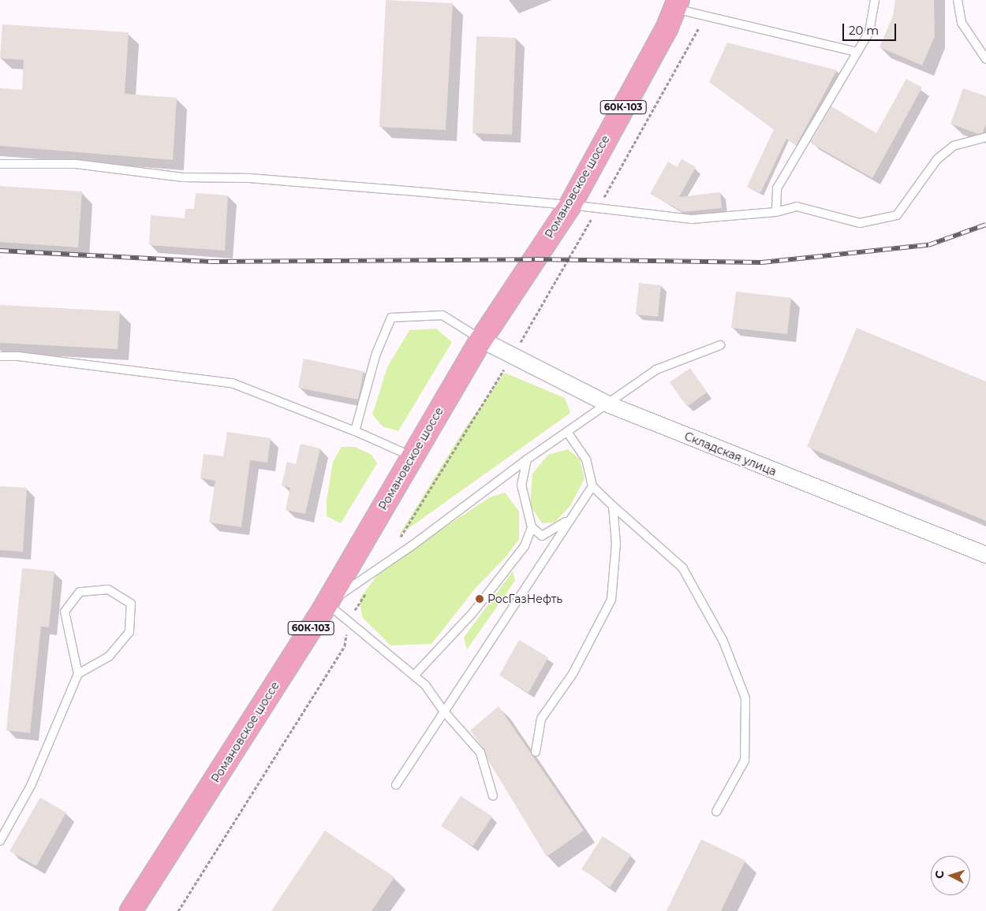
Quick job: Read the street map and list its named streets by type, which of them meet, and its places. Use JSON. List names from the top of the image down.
{
  "streets": {
    "main road": ["60К-103", "Романовское шоссе"],
    "street": ["Складская улица"]
  },
  "crossings": [
    ["Романовское шоссе", "Складская улица"]
  ],
  "places": ["РосГазНефть"],
  "scale_bar": "20 m",
  "north": "left"
}
